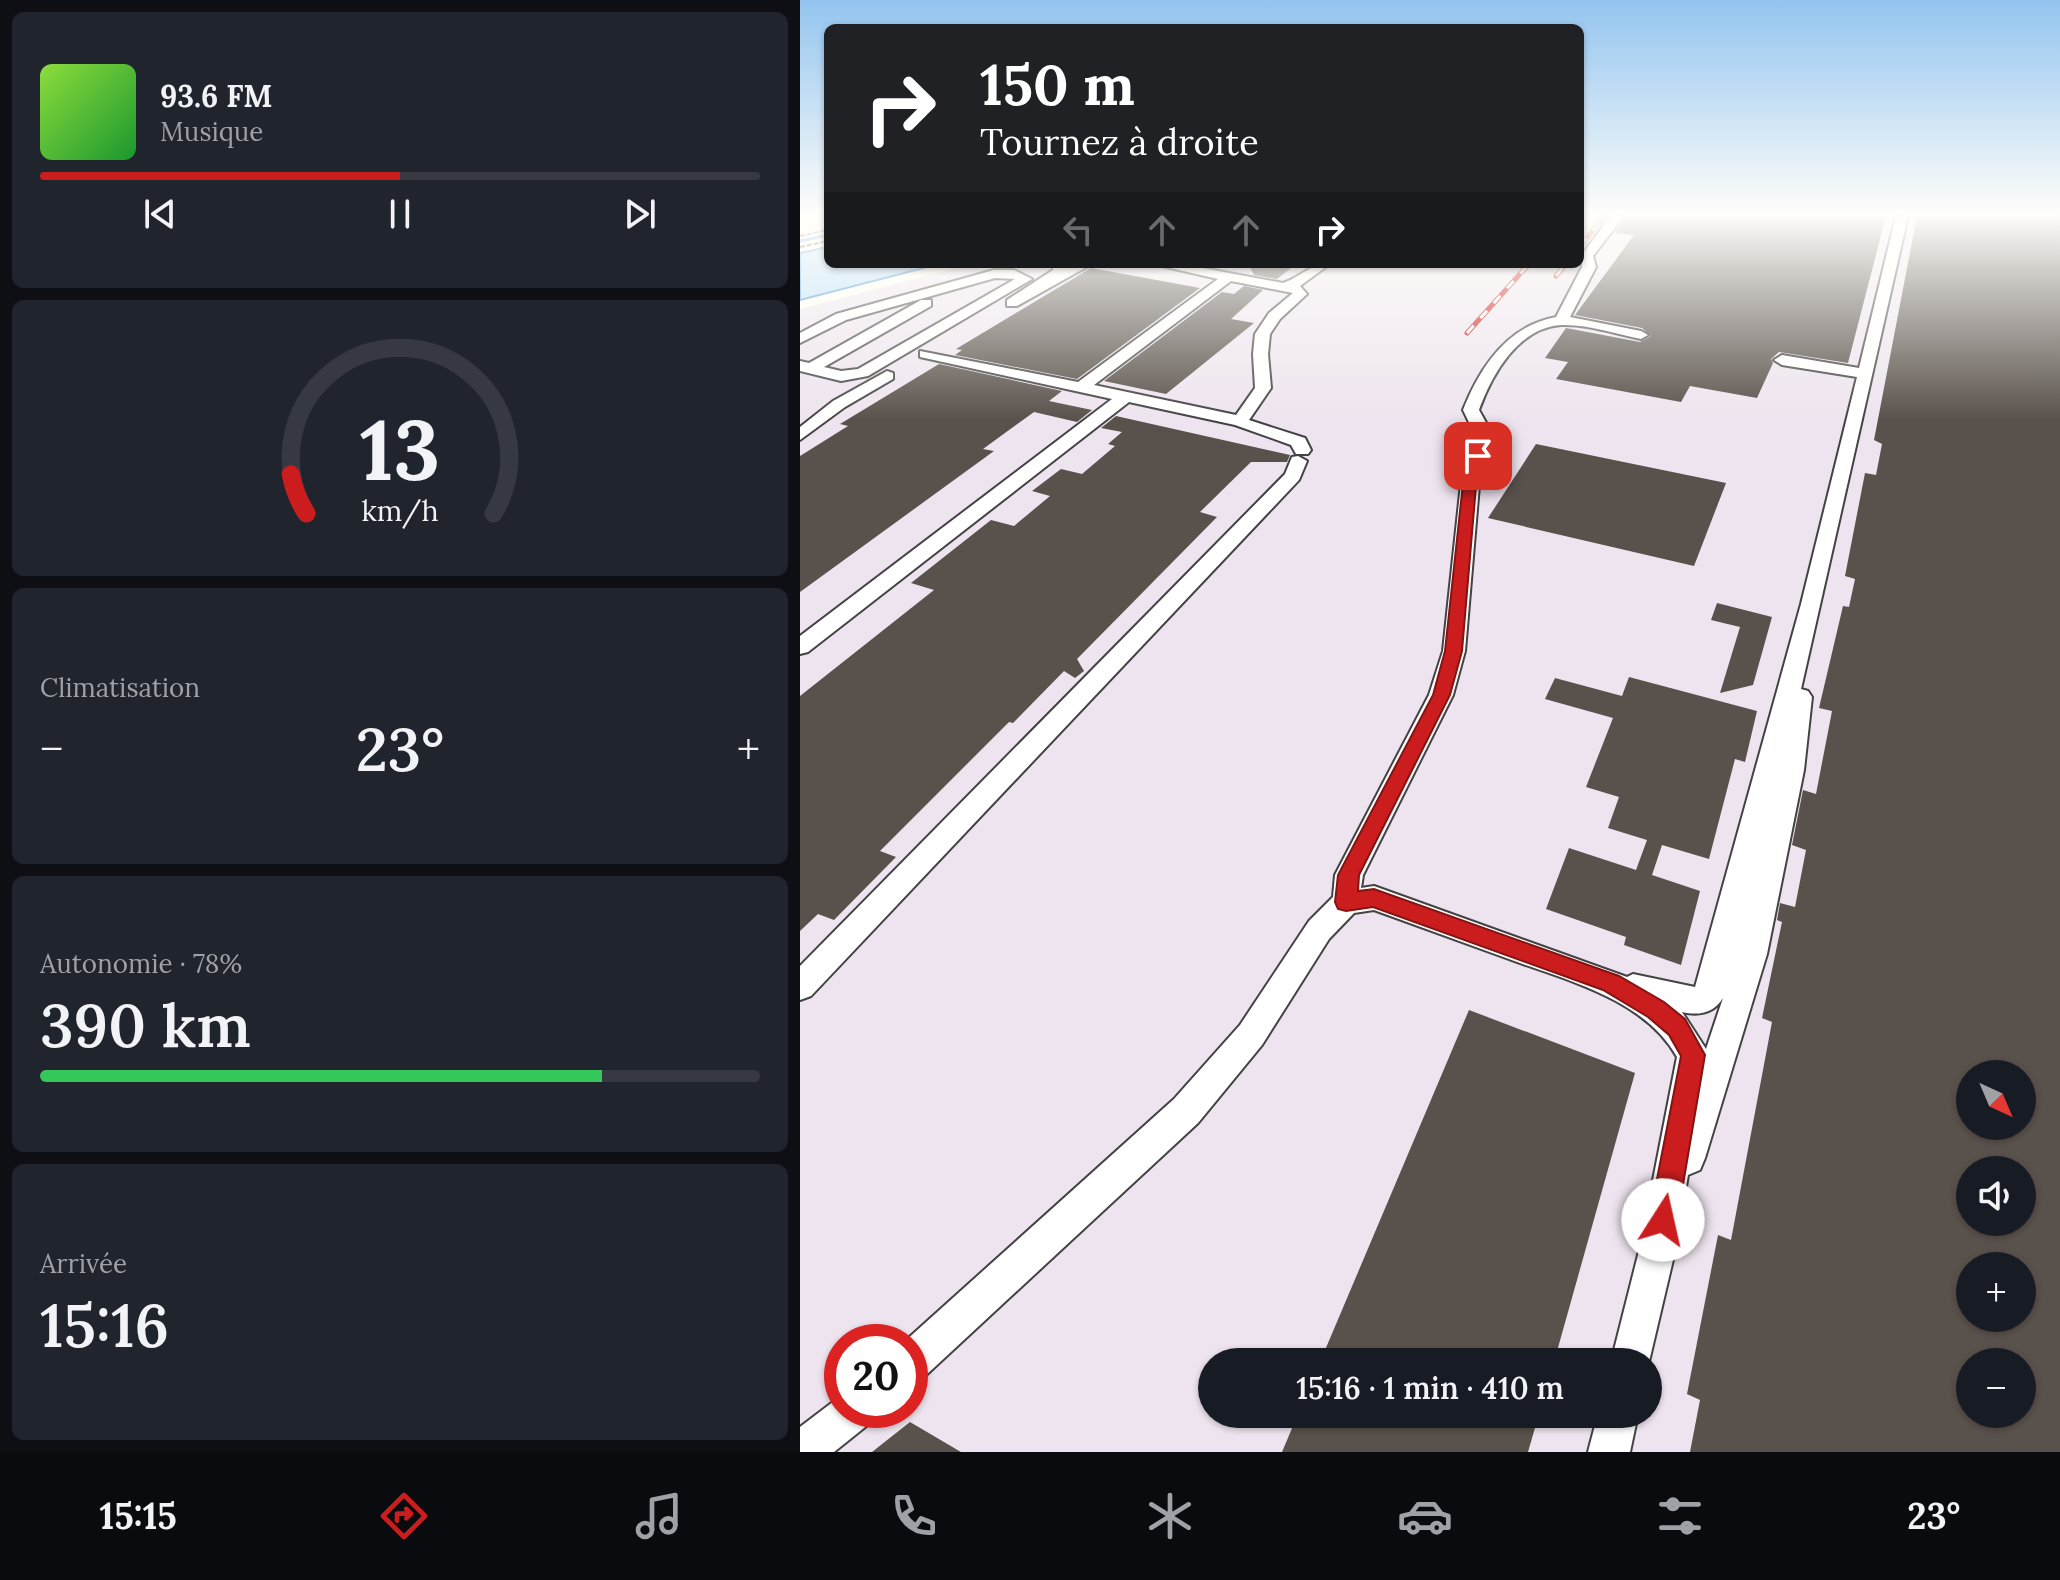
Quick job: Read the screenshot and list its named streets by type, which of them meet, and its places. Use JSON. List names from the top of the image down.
{
  "north": "bottom right",
  "page": {
    "turn": ["150 m", "Tournez à droite"],
    "song": ["93.6 FM", "Musique"],
    "tile": [
      "Climatisation",
      ["Autonomie · 78%", "390 km"],
      ["Arrivée", "15:16"]
    ],
    "heat": ["−", "23°", "+"],
    "map_buttons": ["+", "−"],
    "limit": "20",
    "trip": "15:16 · 1 min · 410 m",
    "tabs": ["15:15", "23°"],
    "gauge": ["13", "km/h"]
  }
}
